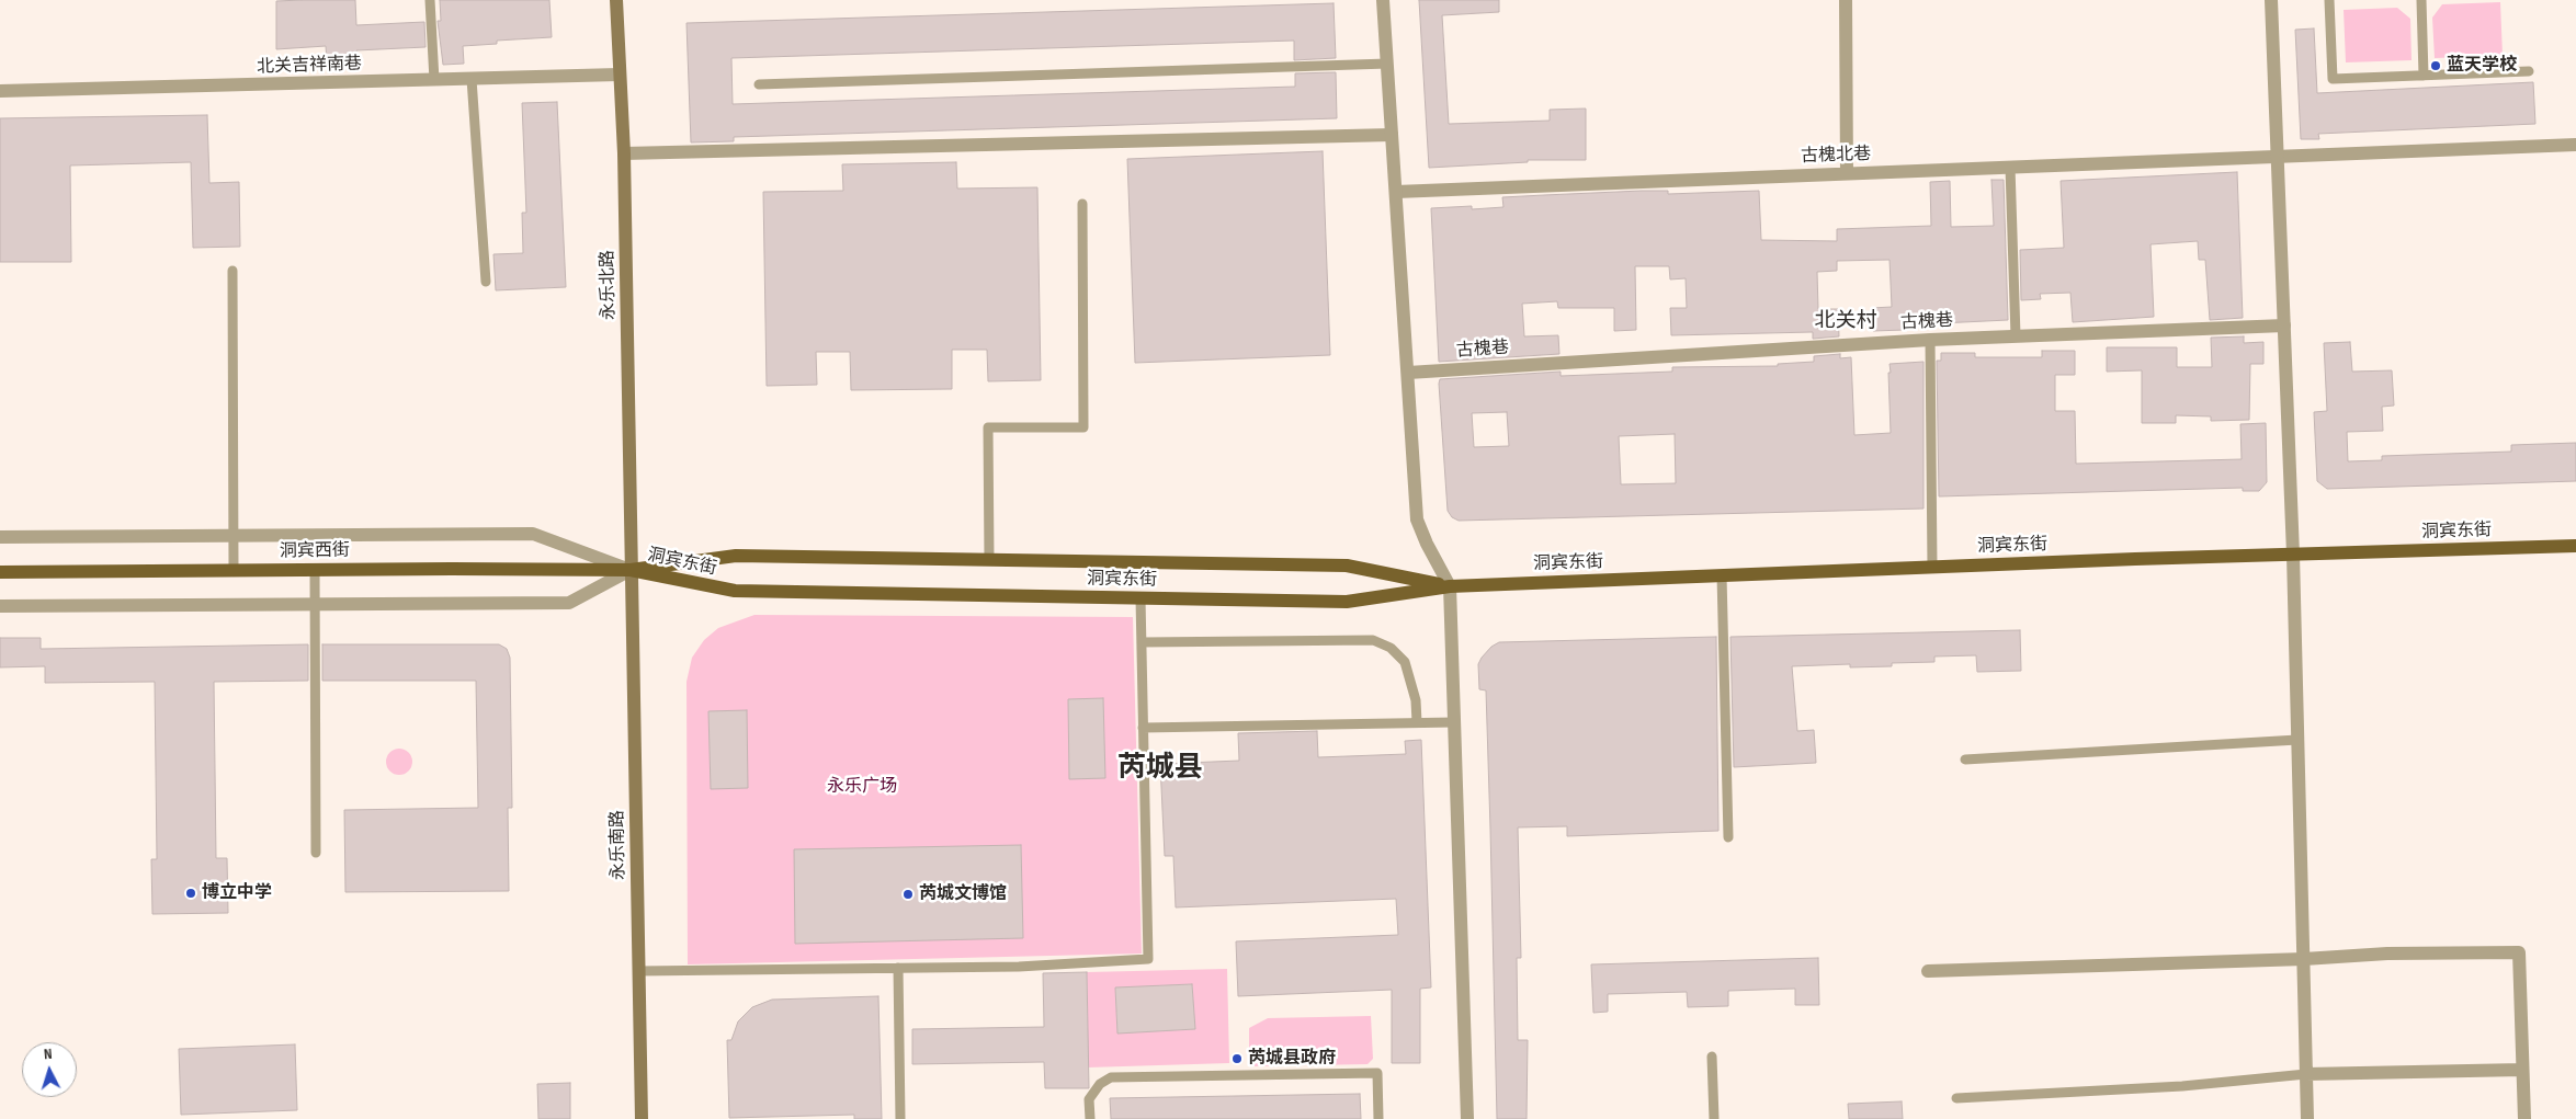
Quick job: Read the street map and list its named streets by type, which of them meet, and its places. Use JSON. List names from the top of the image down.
{
  "streets": {
    "main road": [
      "永乐北路",
      "洞宾东街",
      "洞宾西街",
      "永乐南路"
    ],
    "street": ["北关吉祥南巷", "古槐北巷", "古槐巷"]
  },
  "crossings": [
    ["北关吉祥南巷", "永乐北路"],
    ["永乐北路", "洞宾东街"],
    ["永乐北路", "洞宾西街"],
    ["永乐北路", "永乐南路"],
    ["洞宾东街", "洞宾西街"],
    ["洞宾东街", "永乐南路"],
    ["洞宾西街", "永乐南路"]
  ],
  "districts": ["北关村", "芮城县"],
  "parks": ["永乐广场"],
  "places": [
    "蓝天学校",
    "博立中学",
    "芮城文博馆",
    "芮城县政府"
  ],
  "north": "top"
}
